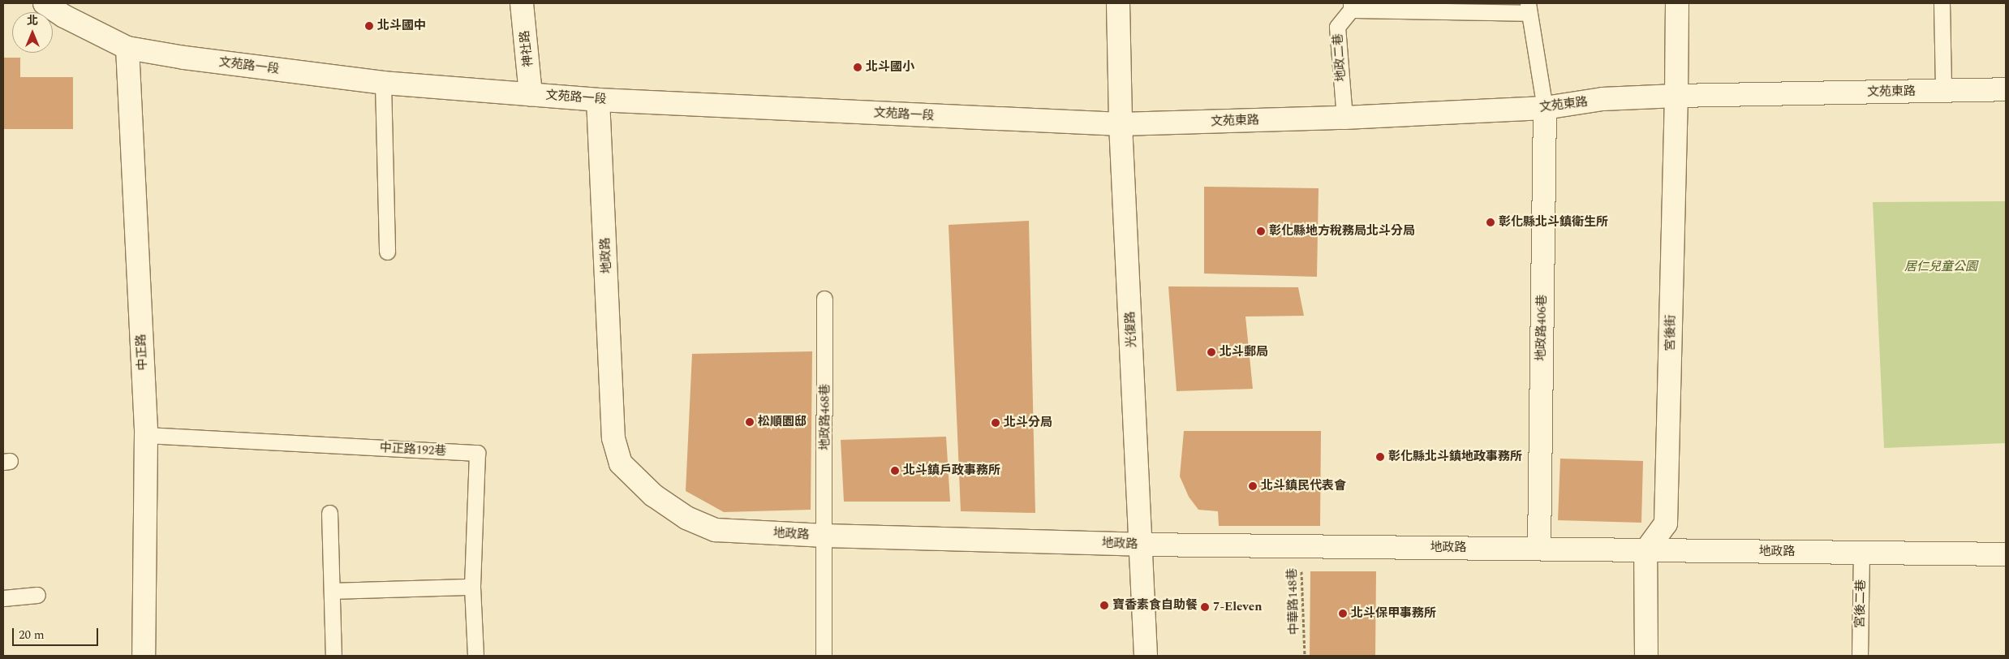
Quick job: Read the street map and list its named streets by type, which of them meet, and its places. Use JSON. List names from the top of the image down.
{
  "streets": {
    "street": [
      "神社路",
      "文苑路一段",
      "文苑東路",
      "地政路",
      "地政路406巷",
      "光復路",
      "宮後街",
      "中正路"
    ],
    "lane": [
      "地政二巷",
      "地政路468巷",
      "中正路192巷",
      "宮後二巷"
    ],
    "path": ["中華路148巷"]
  },
  "crossings": [
    ["神社路", "文苑路一段"],
    ["地政二巷", "文苑東路"],
    ["文苑路一段", "文苑東路"],
    ["文苑路一段", "地政路"],
    ["文苑路一段", "光復路"],
    ["文苑路一段", "中正路"],
    ["文苑東路", "地政路406巷"],
    ["文苑東路", "光復路"],
    ["文苑東路", "宮後街"],
    ["地政路", "地政路406巷"],
    ["地政路", "光復路"],
    ["地政路", "宮後街"],
    ["地政路", "地政路468巷"],
    ["地政路", "中華路148巷"],
    ["地政路", "宮後二巷"],
    ["中正路", "中正路192巷"]
  ],
  "parks": ["居仁兒童公園"],
  "places": [
    "北斗國中",
    "北斗國小",
    "彰化縣北斗鎮衛生所",
    "彰化縣地方稅務局北斗分局",
    "北斗郵局",
    "松順園邸",
    "北斗分局",
    "彰化縣北斗鎮地政事務所",
    "北斗鎮戶政事務所",
    "北斗鎮民代表會",
    "寶香素食自助餐",
    "7-Eleven",
    "北斗保甲事務所"
  ],
  "scale_bar": "20 m",
  "north": "top"
}
